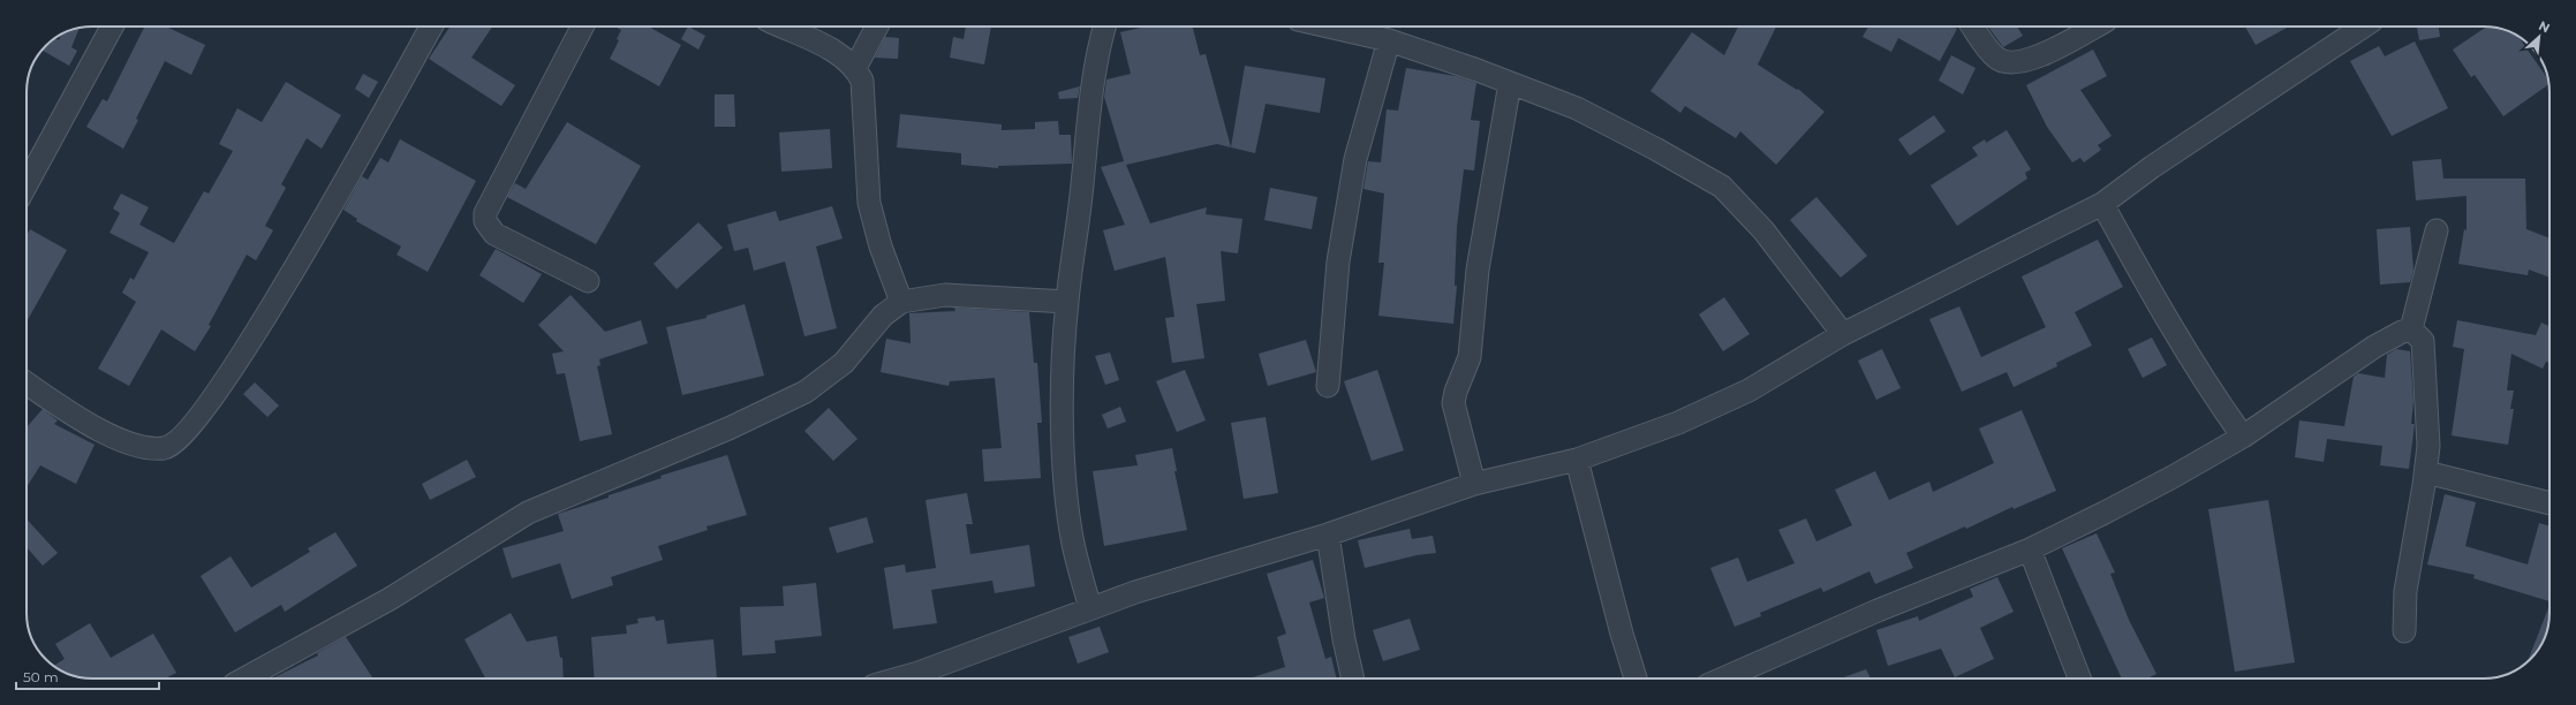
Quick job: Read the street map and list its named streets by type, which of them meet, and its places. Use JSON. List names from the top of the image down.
{
  "scale_bar": "50 m",
  "north": "top right"
}
